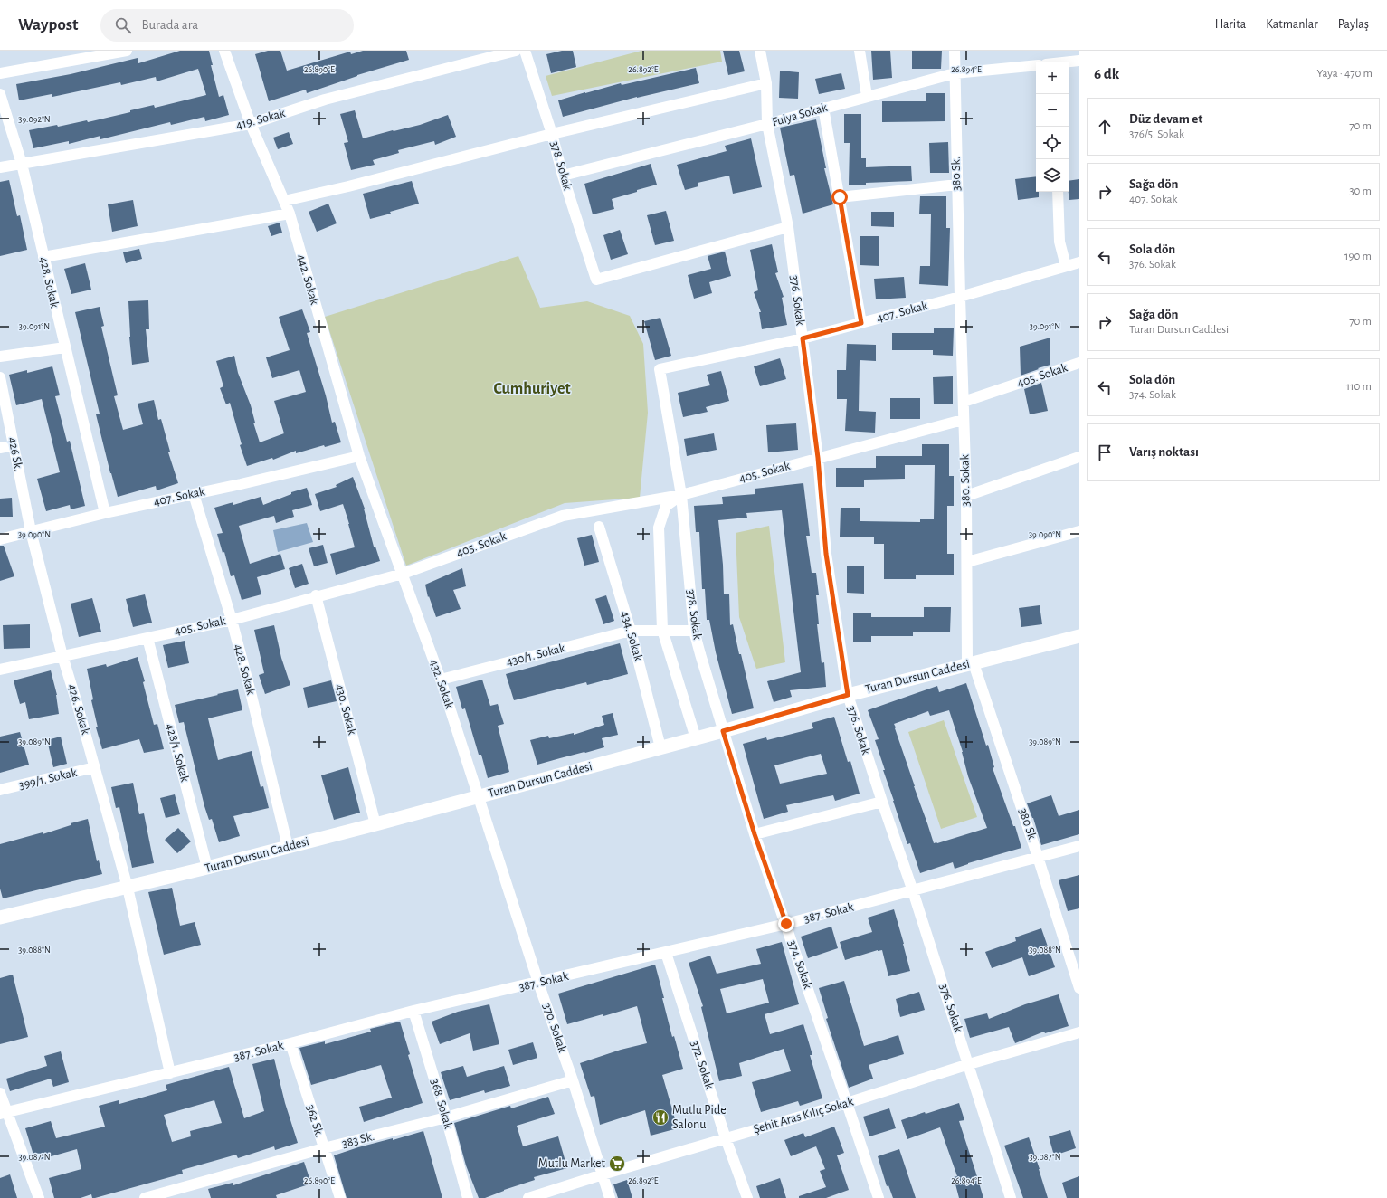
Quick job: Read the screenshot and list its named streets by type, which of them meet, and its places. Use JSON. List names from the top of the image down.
{
  "streets": {
    "street": [
      "Fulya Sokak",
      "419. Sokak",
      "378. Sokak",
      "380 Sk.",
      "442. Sokak",
      "428. Sokak",
      "376. Sokak",
      "407. Sokak",
      "405. Sokak",
      "426 Sk.",
      "380. Sokak",
      "434. Sokak",
      "430/1. Sokak",
      "Turan Dursun Caddesi",
      "432. Sokak",
      "426. Sokak",
      "430. Sokak",
      "428/1. Sokak",
      "399/1. Sokak",
      "387. Sokak",
      "374. Sokak",
      "370. Sokak",
      "372. Sokak",
      "368. Sokak",
      "Şehit Aras Kılıç Sokak",
      "362 Sk.",
      "383 Sk."
    ]
  },
  "crossings": [
    ["Fulya Sokak", "378. Sokak"],
    ["Fulya Sokak", "380 Sk."],
    ["Fulya Sokak", "376. Sokak"],
    ["419. Sokak", "442. Sokak"],
    ["419. Sokak", "428. Sokak"],
    ["378. Sokak", "376. Sokak"],
    ["378. Sokak", "407. Sokak"],
    ["378. Sokak", "405. Sokak"],
    ["378. Sokak", "430/1. Sokak"],
    ["378. Sokak", "Turan Dursun Caddesi"],
    ["378. Sokak", "374. Sokak"],
    ["380 Sk.", "407. Sokak"],
    ["380 Sk.", "380. Sokak"],
    ["380 Sk.", "Turan Dursun Caddesi"],
    ["380 Sk.", "387. Sokak"],
    ["442. Sokak", "407. Sokak"],
    ["442. Sokak", "405. Sokak"],
    ["442. Sokak", "432. Sokak"],
    ["428. Sokak", "407. Sokak"],
    ["428. Sokak", "405. Sokak"],
    ["428. Sokak", "Turan Dursun Caddesi"],
    ["376. Sokak", "407. Sokak"],
    ["376. Sokak", "405. Sokak"],
    ["376. Sokak", "Turan Dursun Caddesi"],
    ["376. Sokak", "387. Sokak"],
    ["376. Sokak", "Şehit Aras Kılıç Sokak"],
    ["407. Sokak", "426 Sk."],
    ["407. Sokak", "380. Sokak"],
    ["407. Sokak", "426. Sokak"],
    ["405. Sokak", "380. Sokak"],
    ["405. Sokak", "432. Sokak"],
    ["405. Sokak", "426. Sokak"],
    ["405. Sokak", "430. Sokak"],
    ["405. Sokak", "428/1. Sokak"],
    ["426 Sk.", "426. Sokak"],
    ["380. Sokak", "Turan Dursun Caddesi"],
    ["434. Sokak", "430/1. Sokak"],
    ["434. Sokak", "Turan Dursun Caddesi"],
    ["430/1. Sokak", "432. Sokak"],
    ["Turan Dursun Caddesi", "432. Sokak"],
    ["Turan Dursun Caddesi", "426. Sokak"],
    ["Turan Dursun Caddesi", "430. Sokak"],
    ["Turan Dursun Caddesi", "428/1. Sokak"],
    ["Turan Dursun Caddesi", "374. Sokak"],
    ["Turan Dursun Caddesi", "370. Sokak"],
    ["432. Sokak", "370. Sokak"],
    ["426. Sokak", "399/1. Sokak"],
    ["426. Sokak", "387. Sokak"],
    ["387. Sokak", "374. Sokak"],
    ["387. Sokak", "370. Sokak"],
    ["387. Sokak", "372. Sokak"],
    ["387. Sokak", "368. Sokak"],
    ["387. Sokak", "362 Sk."],
    ["374. Sokak", "Şehit Aras Kılıç Sokak"],
    ["370. Sokak", "Şehit Aras Kılıç Sokak"],
    ["370. Sokak", "383 Sk."],
    ["372. Sokak", "Şehit Aras Kılıç Sokak"],
    ["368. Sokak", "383 Sk."],
    ["362 Sk.", "383 Sk."]
  ],
  "districts": ["Cumhuriyet"],
  "places": {
    "restaurant": ["Mutlu Pide Salonu"],
    "supermarket": ["Mutlu Market"]
  },
  "page": {
    "header": "Waypost",
    "search": "Burada ara",
    "nav": ["Harita", "Katmanlar", "Paylaş"],
    "heading": ["6 dk", "Yaya · 470 m"],
    "map_buttons": ["+", "−"],
    "list": [
      ["Düz devam et", "376/5. Sokak", "70 m"],
      ["Sağa dön", "407. Sokak", "30 m"],
      ["Sola dön", "376. Sokak", "190 m"],
      ["Sağa dön", "Turan Dursun Caddesi", "70 m"],
      ["Sola dön", "374. Sokak", "110 m"],
      "Varış noktası"
    ]
  },
  "coordinates": [
    "26.890°E",
    "26.892°E",
    "26.894°E",
    "39.092°N",
    "39.091°N",
    "39.090°N",
    "39.089°N",
    "39.088°N",
    "39.087°N"
  ]
}
